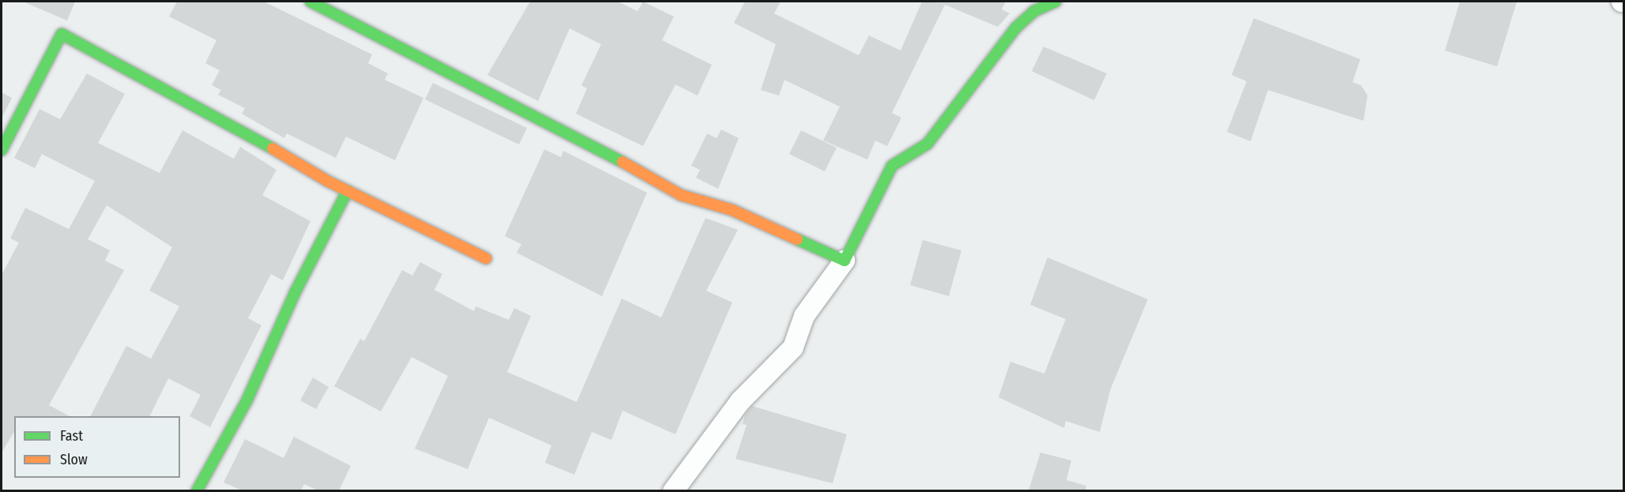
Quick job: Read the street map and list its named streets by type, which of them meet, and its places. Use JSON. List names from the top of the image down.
{
  "legend": ["Fast", "Slow"]
}
